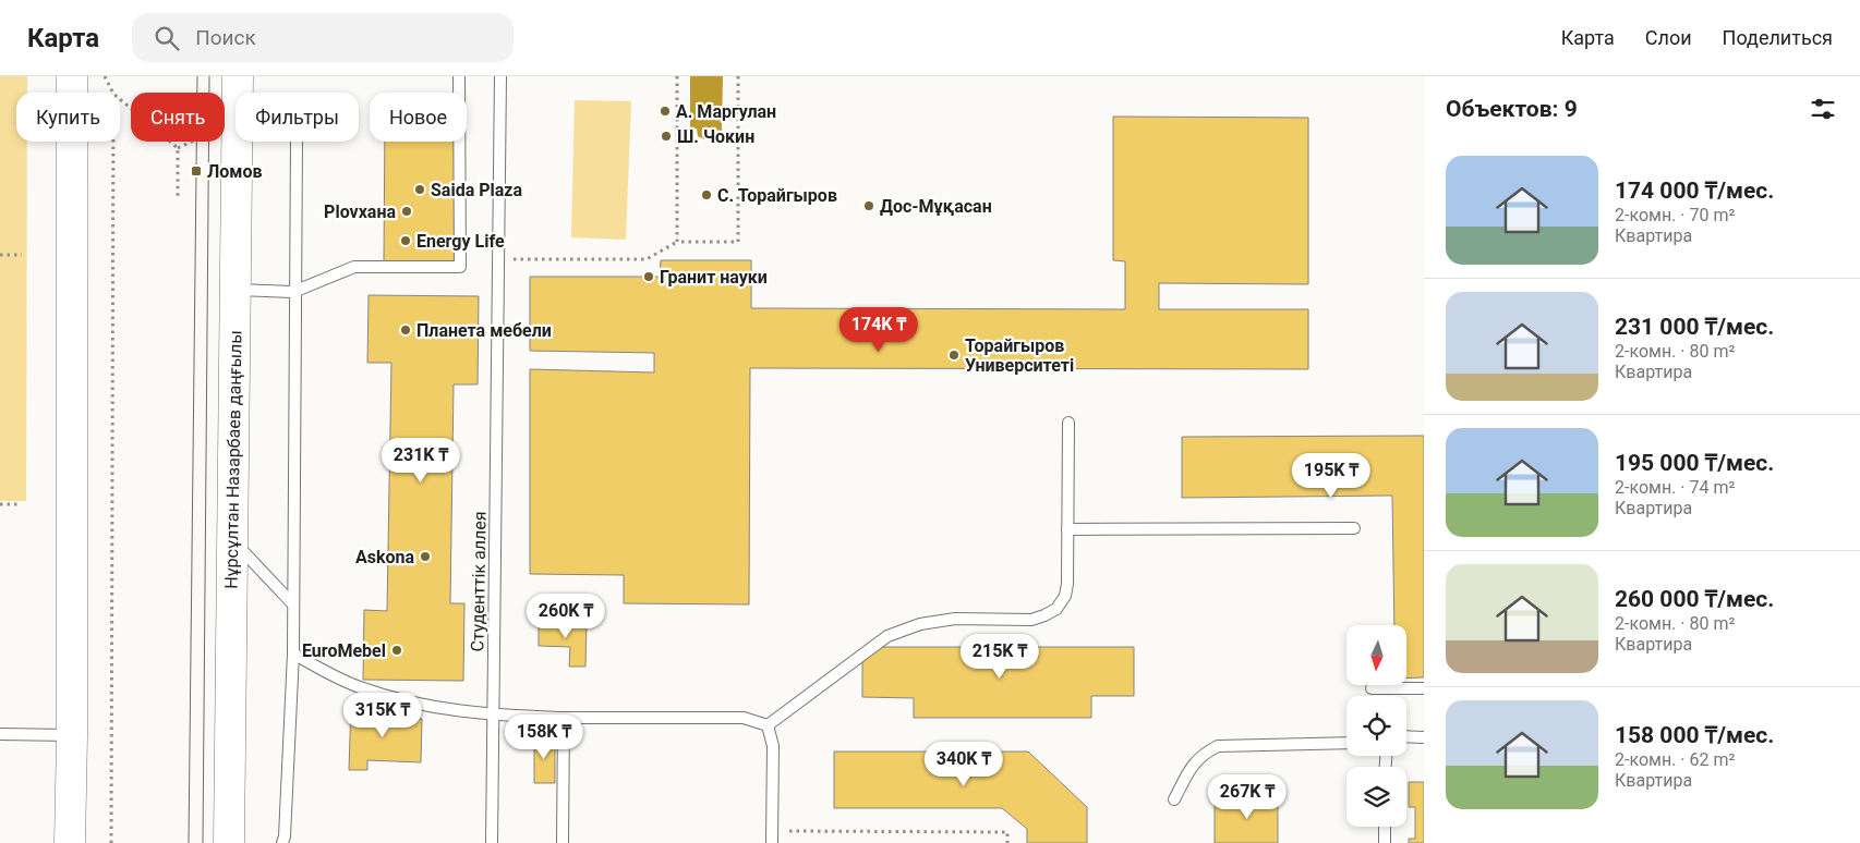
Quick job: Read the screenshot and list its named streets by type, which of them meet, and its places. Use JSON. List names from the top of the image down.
{
  "streets": {
    "main road": ["Нұрсұлтан Назарбаев даңғылы"],
    "lane": ["Студенттік аллея"]
  },
  "places": {
    "other": [
      "А. Маргулан",
      "Ш. Чокин",
      "Saida Plaza",
      "С. Торайгыров",
      "Дос-Мұқасан",
      "Plovхана",
      "Energy Life",
      "Гранит науки",
      "Планета мебели",
      "Торайгыров Университеті",
      "Askona",
      "EuroMebel"
    ],
    "transit": ["Ломов"]
  },
  "north": "bottom",
  "page": {
    "header": "Карта",
    "search": "Поиск",
    "nav": ["Карта", "Слои", "Поделиться"],
    "heading": "Объектов: 9",
    "chip": [
      "Купить",
      "Снять",
      "Фильтры",
      "Новое"
    ],
    "list": [
      {
        "name": "174 000 ₸/мес.",
        "note": "2-комн. · 70 m² · Квартира"
      },
      {
        "name": "231 000 ₸/мес.",
        "note": "2-комн. · 80 m² · Квартира"
      },
      {
        "name": "195 000 ₸/мес.",
        "note": "2-комн. · 74 m² · Квартира"
      },
      {
        "name": "260 000 ₸/мес.",
        "note": "2-комн. · 80 m² · Квартира"
      },
      {
        "name": "158 000 ₸/мес.",
        "note": "2-комн. · 62 m² · Квартира"
      }
    ],
    "price": [
      "174K ₸",
      "231K ₸",
      "195K ₸",
      "260K ₸",
      "215K ₸",
      "315K ₸",
      "158K ₸",
      "340K ₸",
      "267K ₸"
    ]
  }
}
